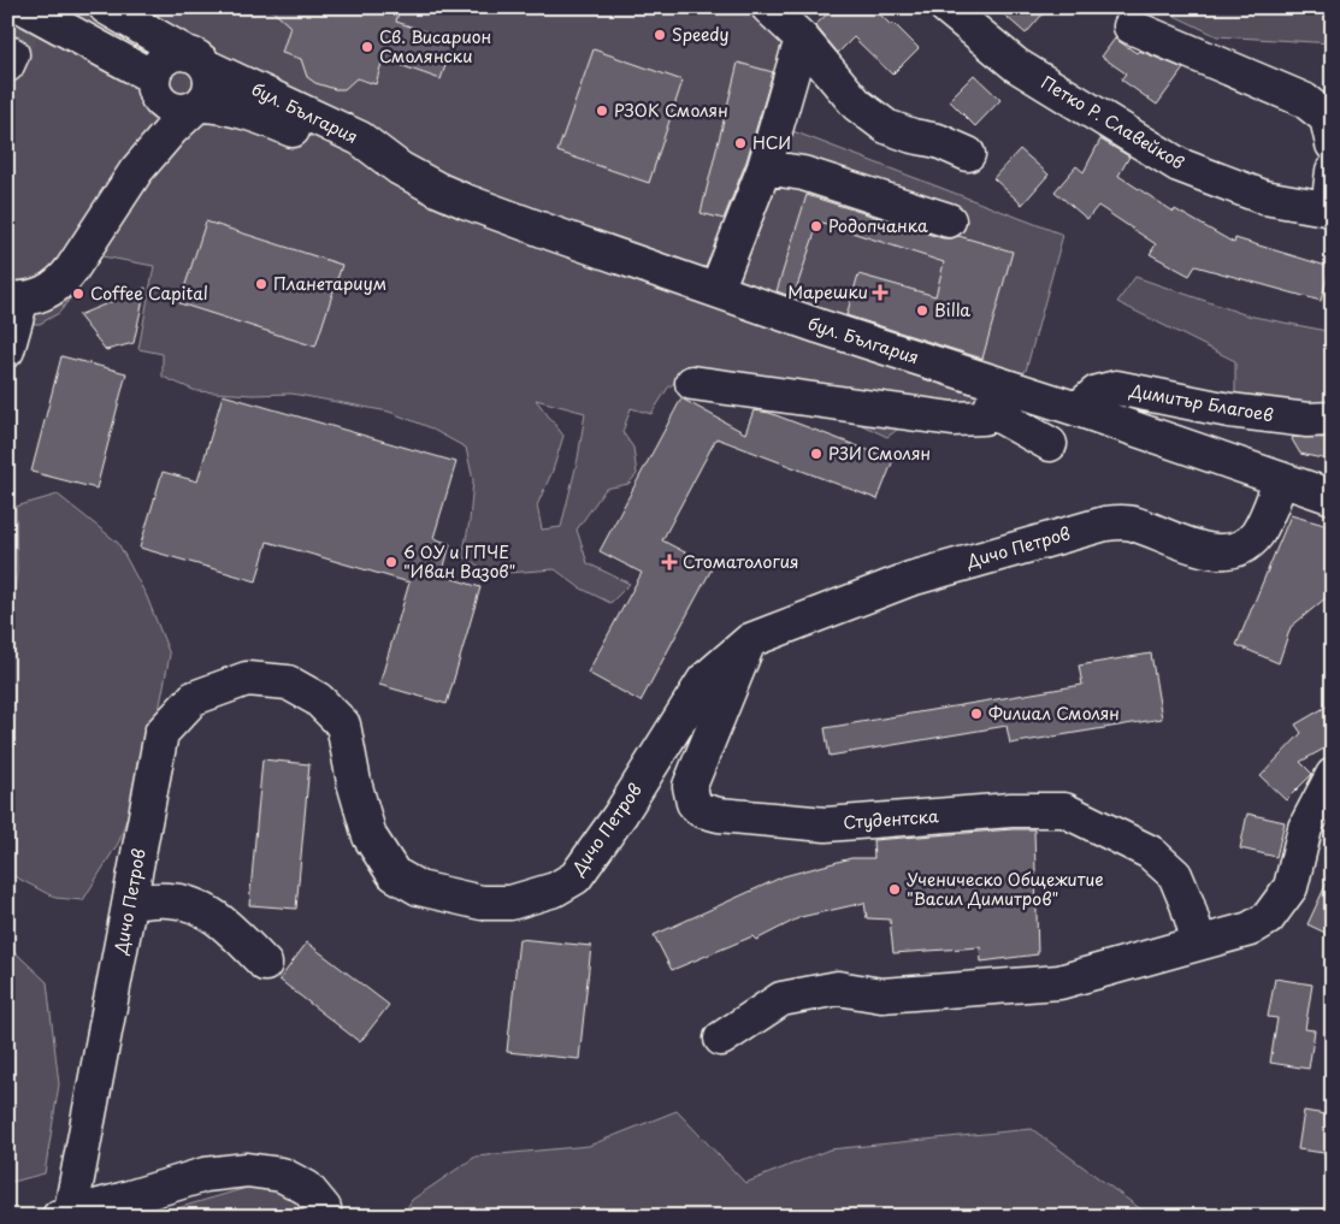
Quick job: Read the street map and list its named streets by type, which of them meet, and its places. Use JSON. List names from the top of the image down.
{
  "streets": {
    "street": [
      "бул. България",
      "Петко Р. Славейков",
      "Димитър Благоев",
      "Дичо Петров",
      "Студентска"
    ]
  },
  "crossings": [
    ["бул. България", "Димитър Благоев"],
    ["бул. България", "Дичо Петров"],
    ["Дичо Петров", "Студентска"]
  ],
  "places": {
    "other": [
      "Speedy",
      "Св. Висарион Смолянски",
      "РЗОК Смолян",
      "НСИ",
      "Родопчанка",
      "Планетариум",
      "Coffee Capital",
      "Billa",
      "РЗИ Смолян",
      "6 ОУ и ГПЧЕ \"Иван Вазов\"",
      "Филиал Смолян",
      "Ученическо Общежитие \"Васил Димитров\""
    ],
    "health": ["Марешки", "Стоматология"]
  }
}
